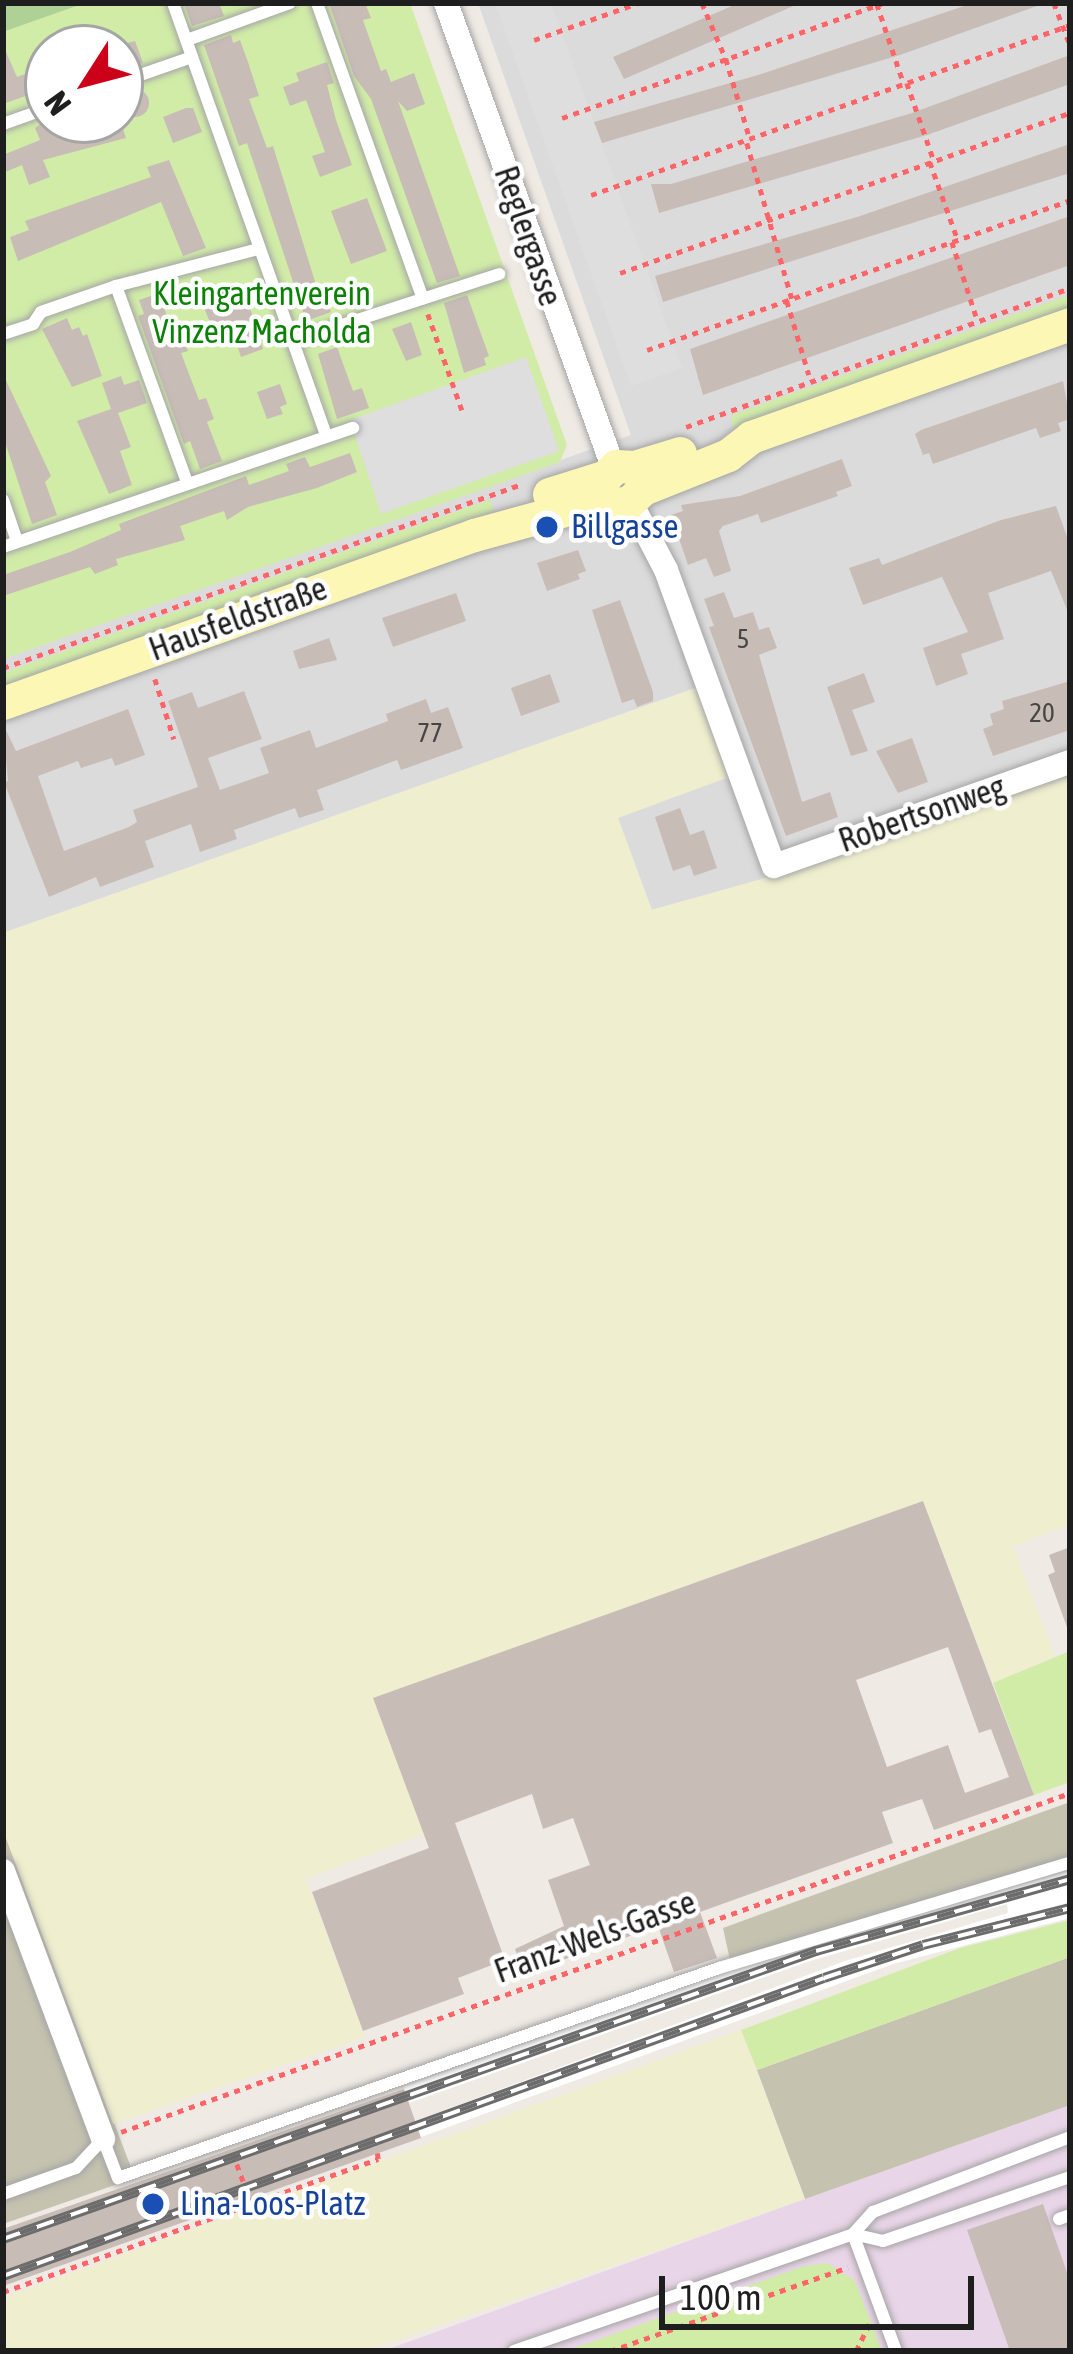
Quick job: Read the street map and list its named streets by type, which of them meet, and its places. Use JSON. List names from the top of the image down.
{
  "streets": {
    "street": ["Reglergasse", "Hausfeldstraße", "Robertsonweg"],
    "path": ["Franz-Wels-Gasse"]
  },
  "crossings": [
    ["Reglergasse", "Hausfeldstraße"],
    ["Reglergasse", "Robertsonweg"],
    ["Hausfeldstraße", "Robertsonweg"]
  ],
  "parks": ["Kleingartenverein Vinzenz Macholda"],
  "places": ["Billgasse", "Lina-Loos-Platz"],
  "house_numbers": ["5", "20", "77"],
  "scale_bar": "100 m",
  "north": "bottom left"
}
